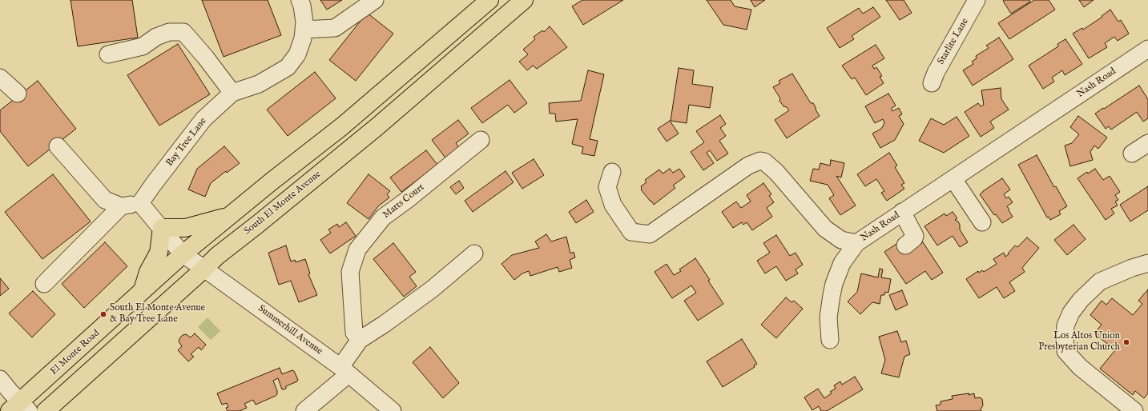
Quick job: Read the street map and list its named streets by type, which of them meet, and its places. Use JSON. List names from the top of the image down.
{
  "streets": {
    "main road": ["South El Monte Avenue", "El Monte Road"],
    "street": [
      "Starlite Lane",
      "Nash Road",
      "Bay Tree Lane",
      "Matts Court",
      "Summerhill Avenue"
    ]
  },
  "crossings": [
    ["South El Monte Avenue", "Summerhill Avenue"],
    ["Summerhill Avenue", "El Monte Road"]
  ],
  "places": ["South El Monte Avenue & Bay Tree Lane", "Los Altos Union Presbyterian Church"]
}
